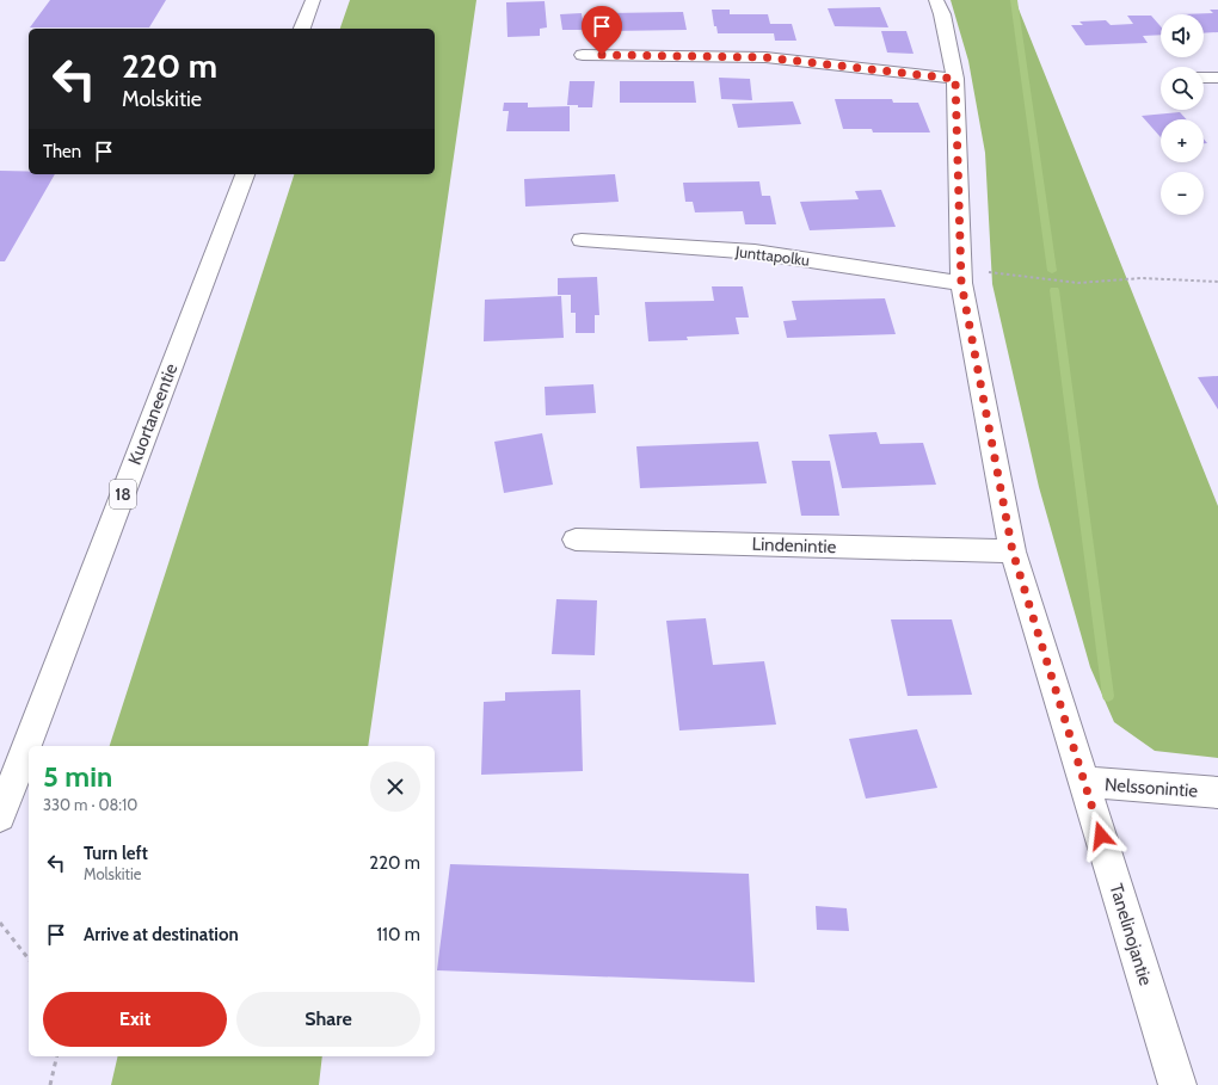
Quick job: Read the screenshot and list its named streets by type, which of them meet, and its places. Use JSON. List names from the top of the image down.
{
  "streets": {
    "main road": [
      "Junttapolku",
      "Kuortaneentie",
      "18",
      "Lindenintie",
      "Nelssonintie",
      "Tanelinojantie"
    ]
  },
  "crossings": [
    ["Junttapolku", "Tanelinojantie"],
    ["Lindenintie", "Tanelinojantie"],
    ["Nelssonintie", "Tanelinojantie"]
  ],
  "page": {
    "map_buttons": ["+", "−"],
    "turn": ["220 m", "Molskitie"],
    "then": "Then",
    "heading": ["5 min", "330 m · 08:10"],
    "list": [
      {
        "name": "Turn left",
        "note": "Molskitie",
        "value": "220 m"
      },
      {
        "name": "Arrive at destination",
        "value": "110 m"
      }
    ],
    "buttons": ["Exit", "Share"]
  }
}
